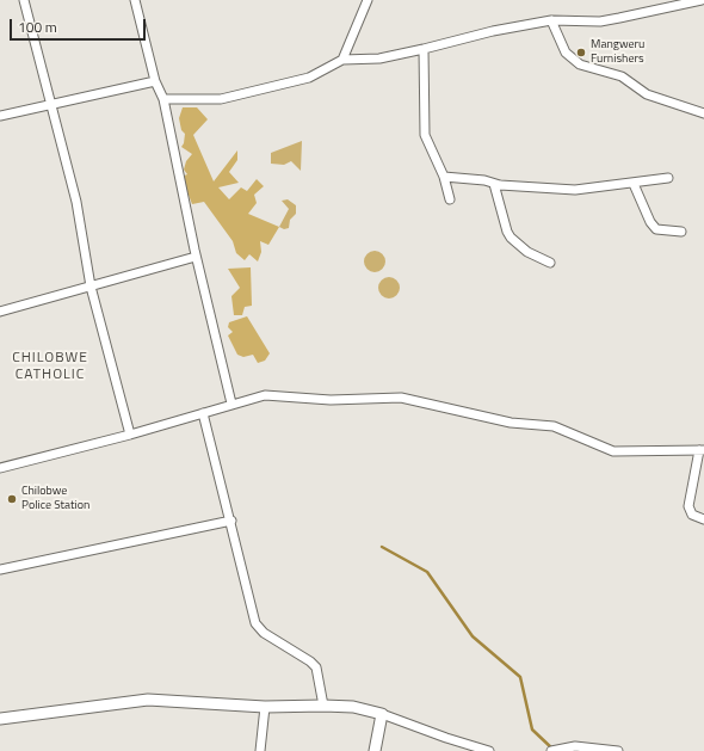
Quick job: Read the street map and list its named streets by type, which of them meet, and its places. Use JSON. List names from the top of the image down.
{
  "districts": ["CHILOBWE CATHOLIC"],
  "places": ["Mangweru Furnishers", "Chilobwe Police Station"],
  "scale_bar": "100 m"
}
